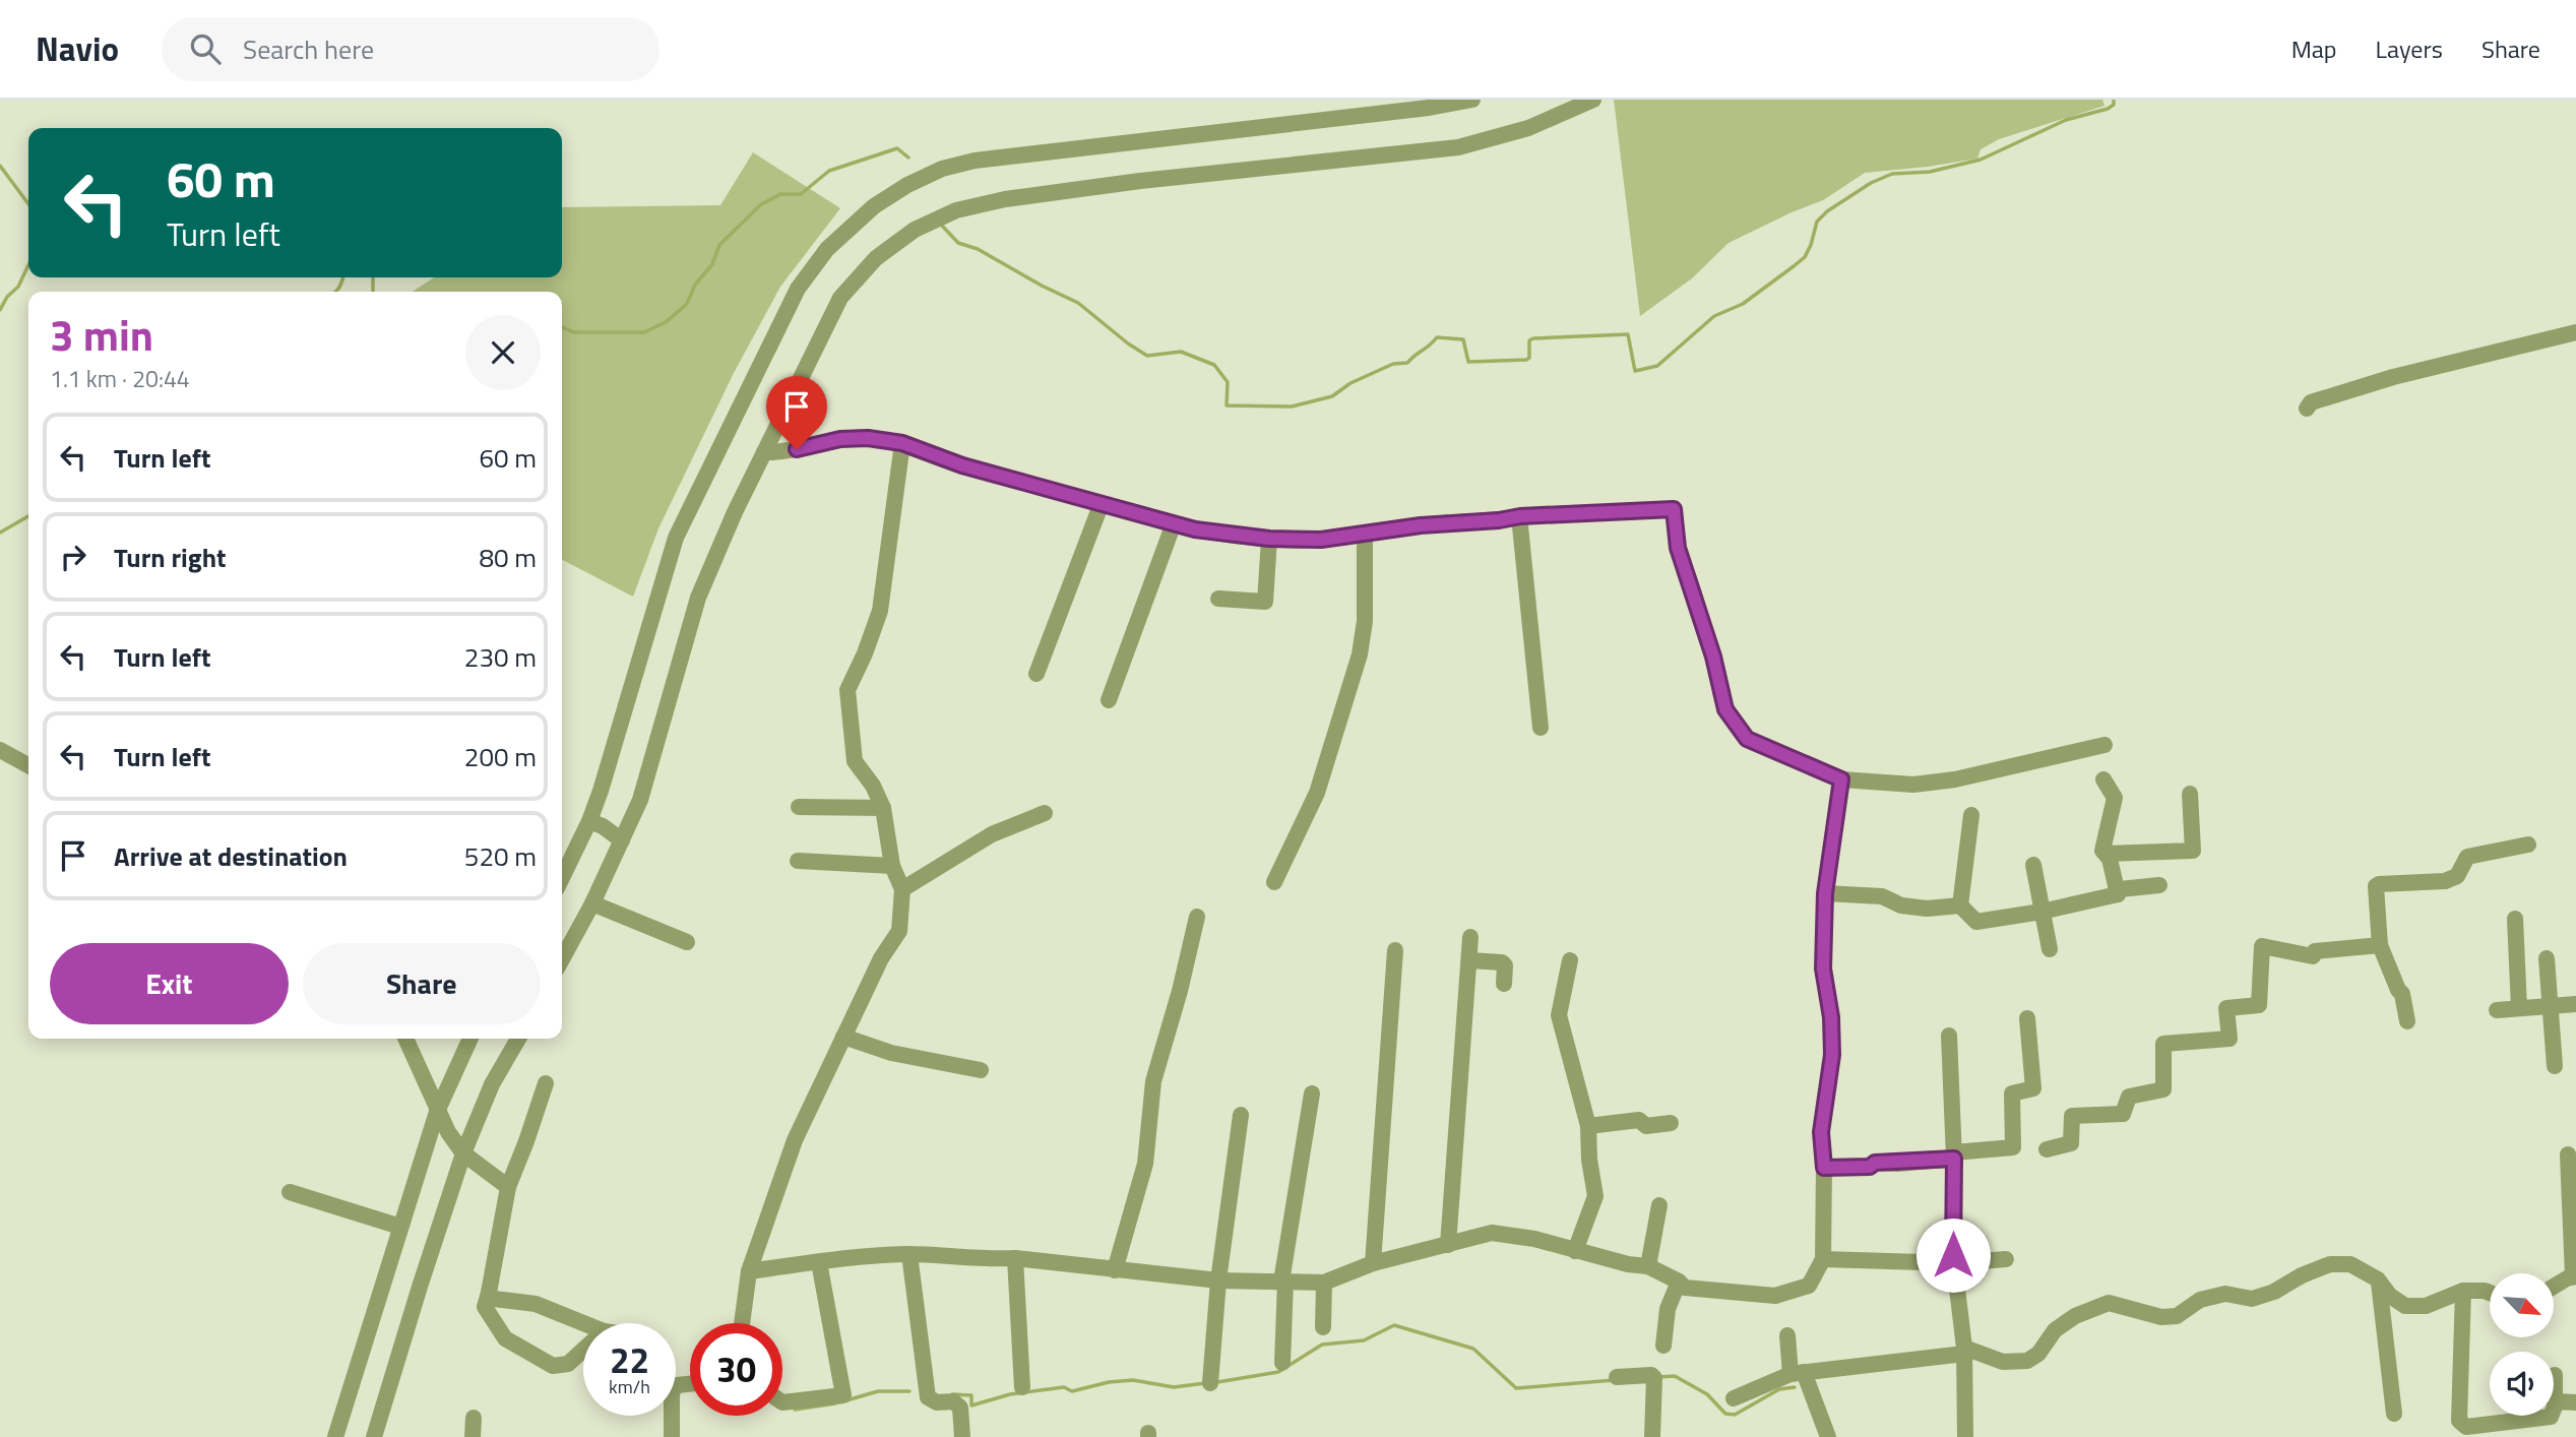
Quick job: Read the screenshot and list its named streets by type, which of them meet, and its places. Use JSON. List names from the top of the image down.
{
  "north": "bottom right",
  "page": {
    "header": "Navio",
    "search": "Search here",
    "nav": ["Map", "Layers", "Share"],
    "turn": ["60 m", "Turn left"],
    "heading": ["3 min", "1.1 km · 20:44"],
    "list": [
      {
        "name": "Turn left",
        "value": "60 m"
      },
      {
        "name": "Turn right",
        "value": "80 m"
      },
      {
        "name": "Turn left",
        "value": "230 m"
      },
      {
        "name": "Turn left",
        "value": "200 m"
      },
      {
        "name": "Arrive at destination",
        "value": "520 m"
      }
    ],
    "buttons": ["Exit", "Share"],
    "speed": "22 km/h",
    "limit": "30"
  }
}
